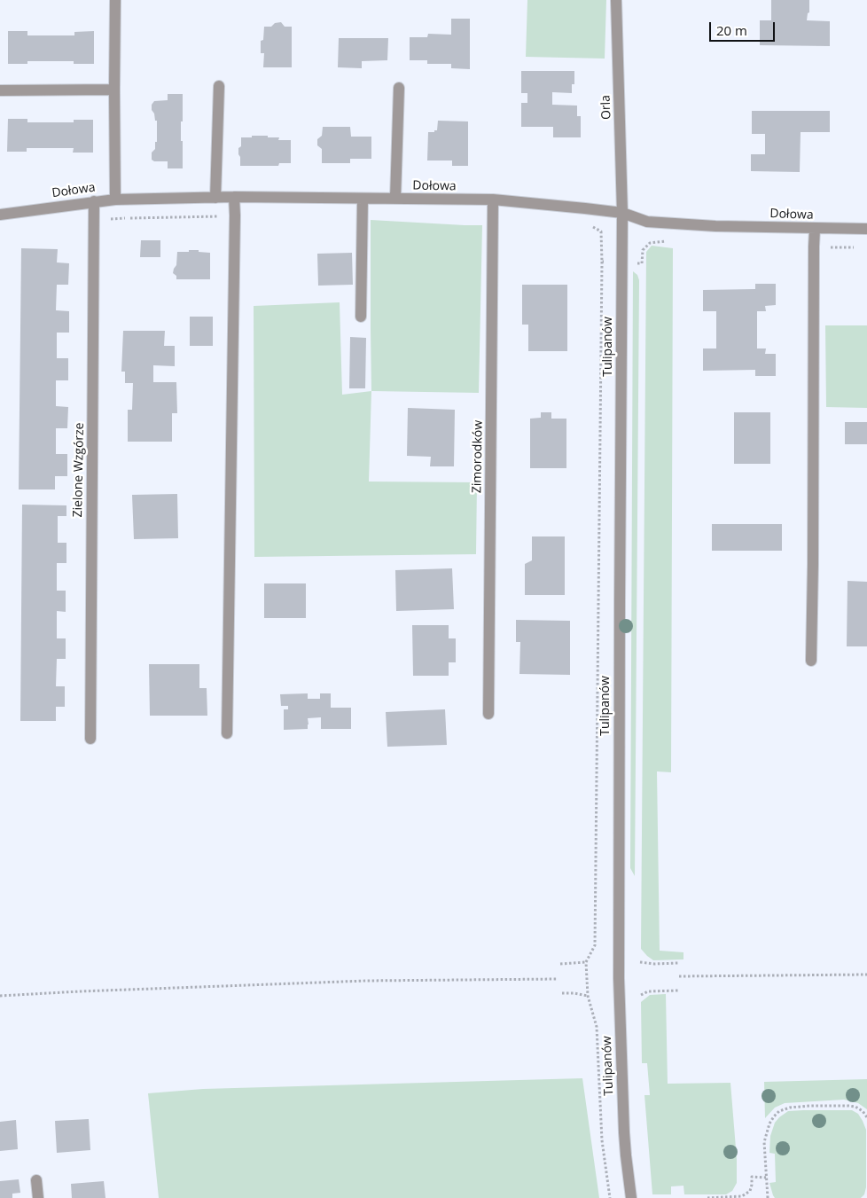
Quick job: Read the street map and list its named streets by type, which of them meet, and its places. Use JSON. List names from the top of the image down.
{
  "streets": {
    "street": [
      "Orla",
      "Dołowa",
      "Tulipanów",
      "Zimorodków",
      "Zielone Wzgórze"
    ]
  },
  "crossings": [
    ["Orla", "Dołowa"],
    ["Orla", "Tulipanów"],
    ["Dołowa", "Tulipanów"],
    ["Dołowa", "Zimorodków"],
    ["Dołowa", "Zielone Wzgórze"]
  ],
  "scale_bar": "20 m"
}
